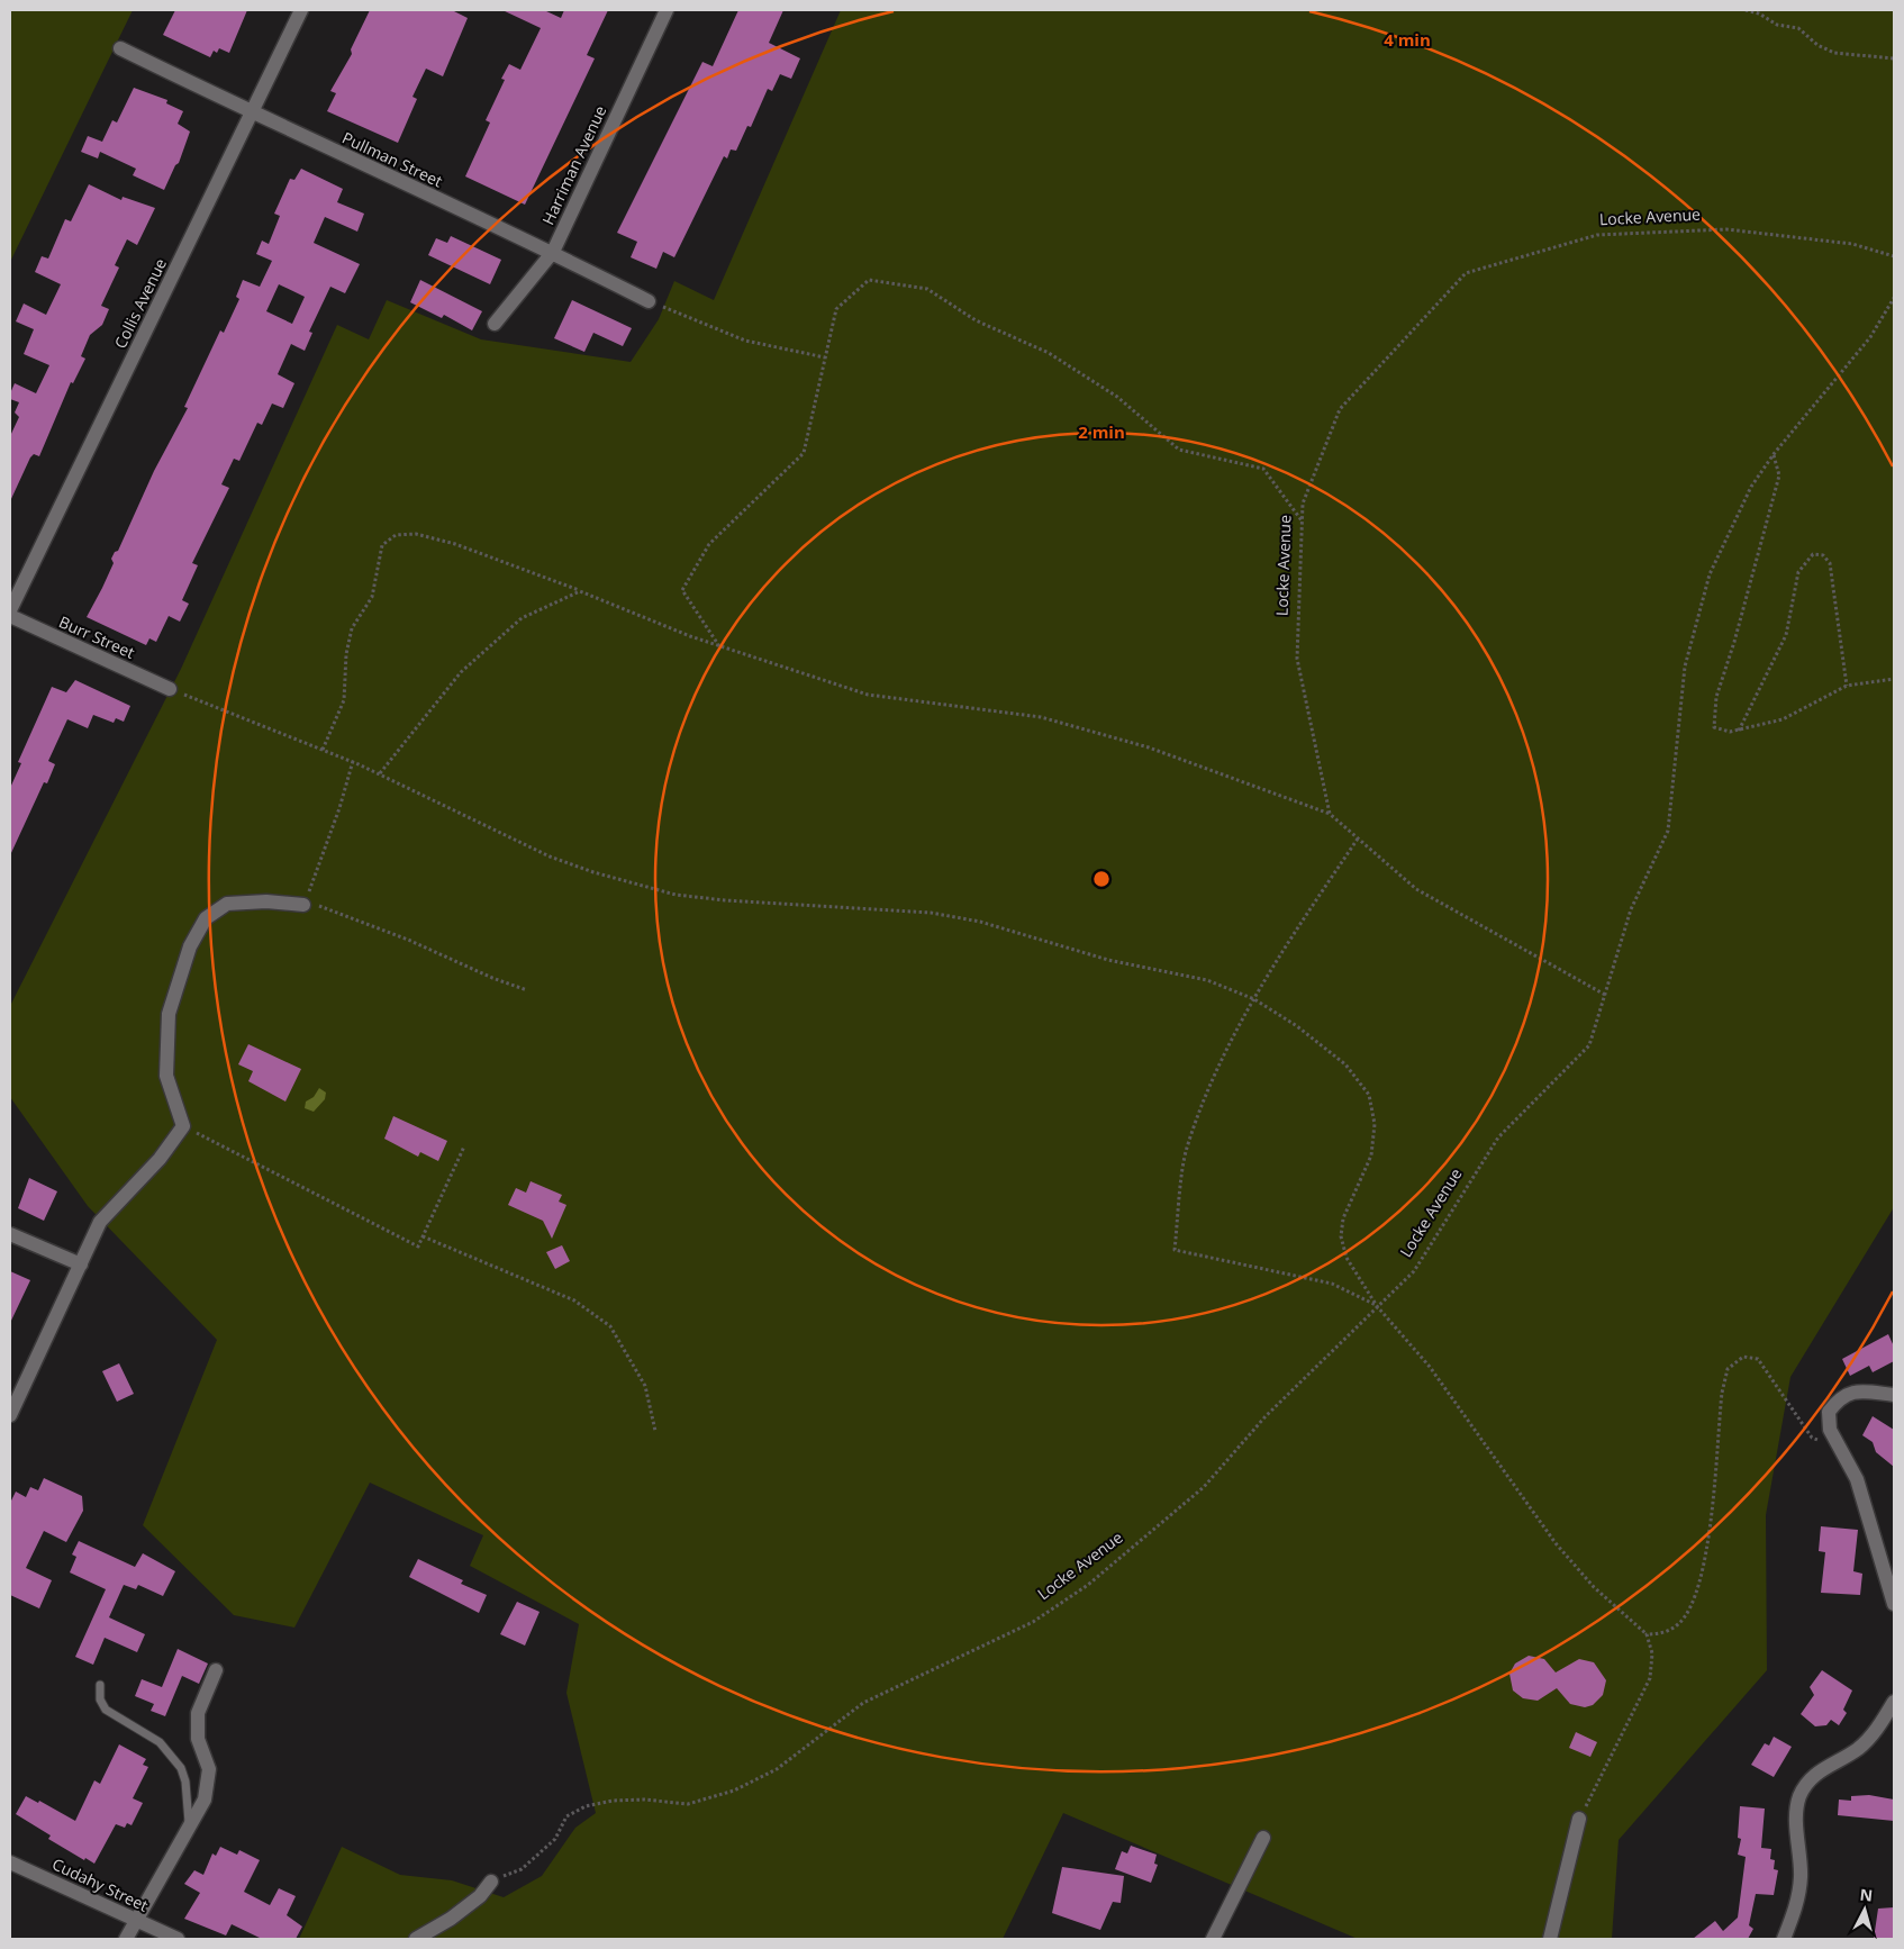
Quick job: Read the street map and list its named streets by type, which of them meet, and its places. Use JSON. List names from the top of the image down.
{
  "streets": {
    "street": [
      "Pullman Street",
      "Harriman Avenue",
      "Collis Avenue",
      "Burr Street",
      "Cudahy Street"
    ],
    "path": ["Locke Avenue"]
  },
  "crossings": [
    ["Pullman Street", "Harriman Avenue"],
    ["Pullman Street", "Collis Avenue"]
  ],
  "north": "top",
  "rings": ["4 min", "2 min"]
}
